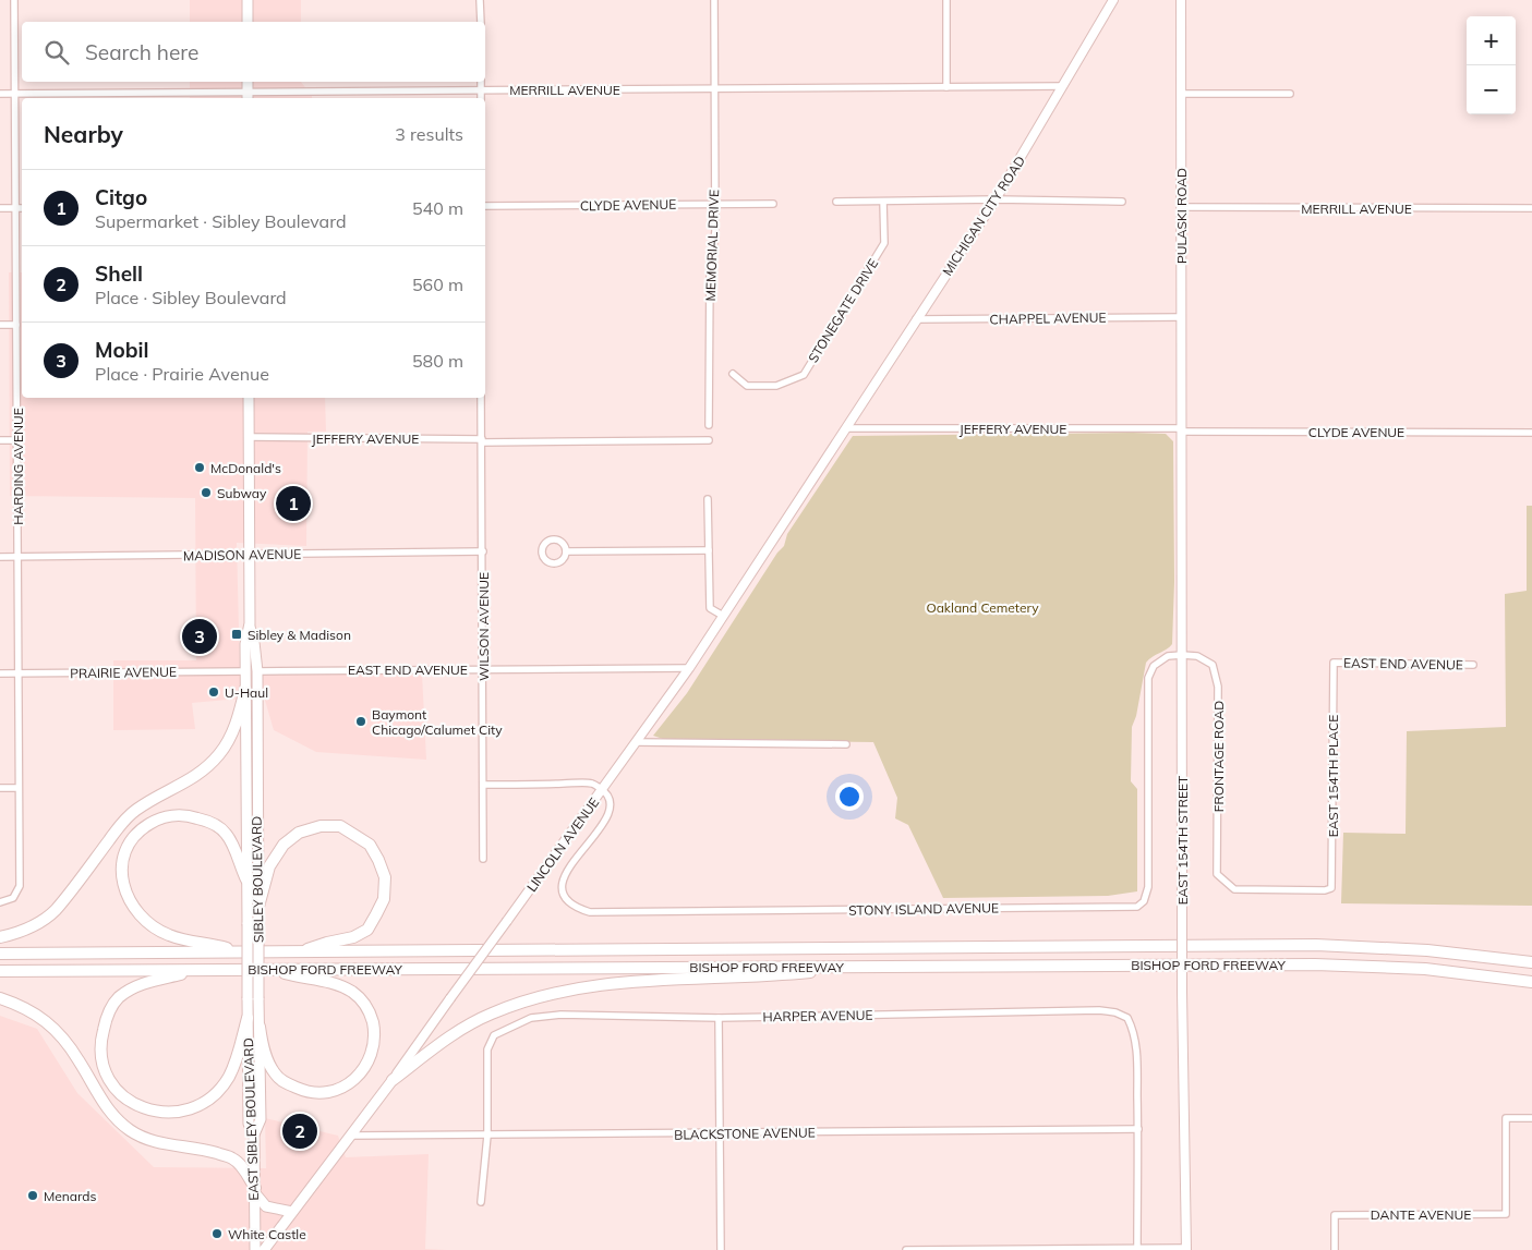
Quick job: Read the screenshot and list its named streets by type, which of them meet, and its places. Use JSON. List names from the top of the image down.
{
  "streets": {
    "highway": ["BISHOP FORD FREEWAY"],
    "main road": ["LINCOLN AVENUE", "SIBLEY BOULEVARD", "EAST SIBLEY BOULEVARD"],
    "street": [
      "MERRILL AVENUE",
      "CLYDE AVENUE",
      "MICHIGAN CITY ROAD",
      "PULASKI ROAD",
      "MEMORIAL DRIVE",
      "STONEGATE DRIVE",
      "CHAPPEL AVENUE",
      "JEFFERY AVENUE",
      "HARDING AVENUE",
      "MADISON AVENUE",
      "WILSON AVENUE",
      "EAST END AVENUE",
      "PRAIRIE AVENUE",
      "FRONTAGE ROAD",
      "EAST 154TH PLACE",
      "EAST 154TH STREET",
      "STONY ISLAND AVENUE",
      "HARPER AVENUE",
      "BLACKSTONE AVENUE",
      "DANTE AVENUE"
    ]
  },
  "crossings": [
    ["MERRILL AVENUE", "MICHIGAN CITY ROAD"],
    ["MERRILL AVENUE", "PULASKI ROAD"],
    ["MERRILL AVENUE", "MEMORIAL DRIVE"],
    ["MERRILL AVENUE", "HARDING AVENUE"],
    ["CLYDE AVENUE", "PULASKI ROAD"],
    ["CLYDE AVENUE", "MEMORIAL DRIVE"],
    ["CLYDE AVENUE", "JEFFERY AVENUE"],
    ["CLYDE AVENUE", "EAST 154TH STREET"],
    ["MICHIGAN CITY ROAD", "CHAPPEL AVENUE"],
    ["MICHIGAN CITY ROAD", "JEFFERY AVENUE"],
    ["MICHIGAN CITY ROAD", "LINCOLN AVENUE"],
    ["PULASKI ROAD", "CHAPPEL AVENUE"],
    ["PULASKI ROAD", "JEFFERY AVENUE"],
    ["PULASKI ROAD", "EAST 154TH STREET"],
    ["JEFFERY AVENUE", "WILSON AVENUE"],
    ["JEFFERY AVENUE", "EAST 154TH STREET"],
    ["JEFFERY AVENUE", "LINCOLN AVENUE"],
    ["JEFFERY AVENUE", "SIBLEY BOULEVARD"],
    ["HARDING AVENUE", "MADISON AVENUE"],
    ["HARDING AVENUE", "PRAIRIE AVENUE"],
    ["MADISON AVENUE", "WILSON AVENUE"],
    ["MADISON AVENUE", "SIBLEY BOULEVARD"],
    ["WILSON AVENUE", "EAST END AVENUE"],
    ["EAST END AVENUE", "EAST 154TH PLACE"],
    ["EAST END AVENUE", "LINCOLN AVENUE"],
    ["EAST END AVENUE", "SIBLEY BOULEVARD"],
    ["PRAIRIE AVENUE", "SIBLEY BOULEVARD"],
    ["FRONTAGE ROAD", "EAST 154TH PLACE"],
    ["FRONTAGE ROAD", "EAST 154TH STREET"],
    ["FRONTAGE ROAD", "STONY ISLAND AVENUE"],
    ["EAST 154TH STREET", "STONY ISLAND AVENUE"],
    ["LINCOLN AVENUE", "STONY ISLAND AVENUE"],
    ["LINCOLN AVENUE", "BLACKSTONE AVENUE"],
    ["SIBLEY BOULEVARD", "EAST SIBLEY BOULEVARD"],
    ["HARPER AVENUE", "BLACKSTONE AVENUE"]
  ],
  "parks": ["Oakland Cemetery"],
  "places": {
    "other": [
      "McDonald's",
      "Subway",
      "U-Haul",
      "Baymont Chicago/Calumet City",
      "Menards",
      "White Castle"
    ],
    "transit": ["Sibley & Madison"]
  },
  "page": {
    "map_buttons": ["+", "−"],
    "search": "Search here",
    "heading": ["Nearby", "3 results"],
    "list": [
      {
        "mark": "1",
        "name": "Citgo",
        "note": "Supermarket · Sibley Boulevard",
        "value": "540 m"
      },
      {
        "mark": "2",
        "name": "Shell",
        "note": "Place · Sibley Boulevard",
        "value": "560 m"
      },
      {
        "mark": "3",
        "name": "Mobil",
        "note": "Place · Prairie Avenue",
        "value": "580 m"
      }
    ],
    "pins": ["1", "3", "2"]
  }
}
